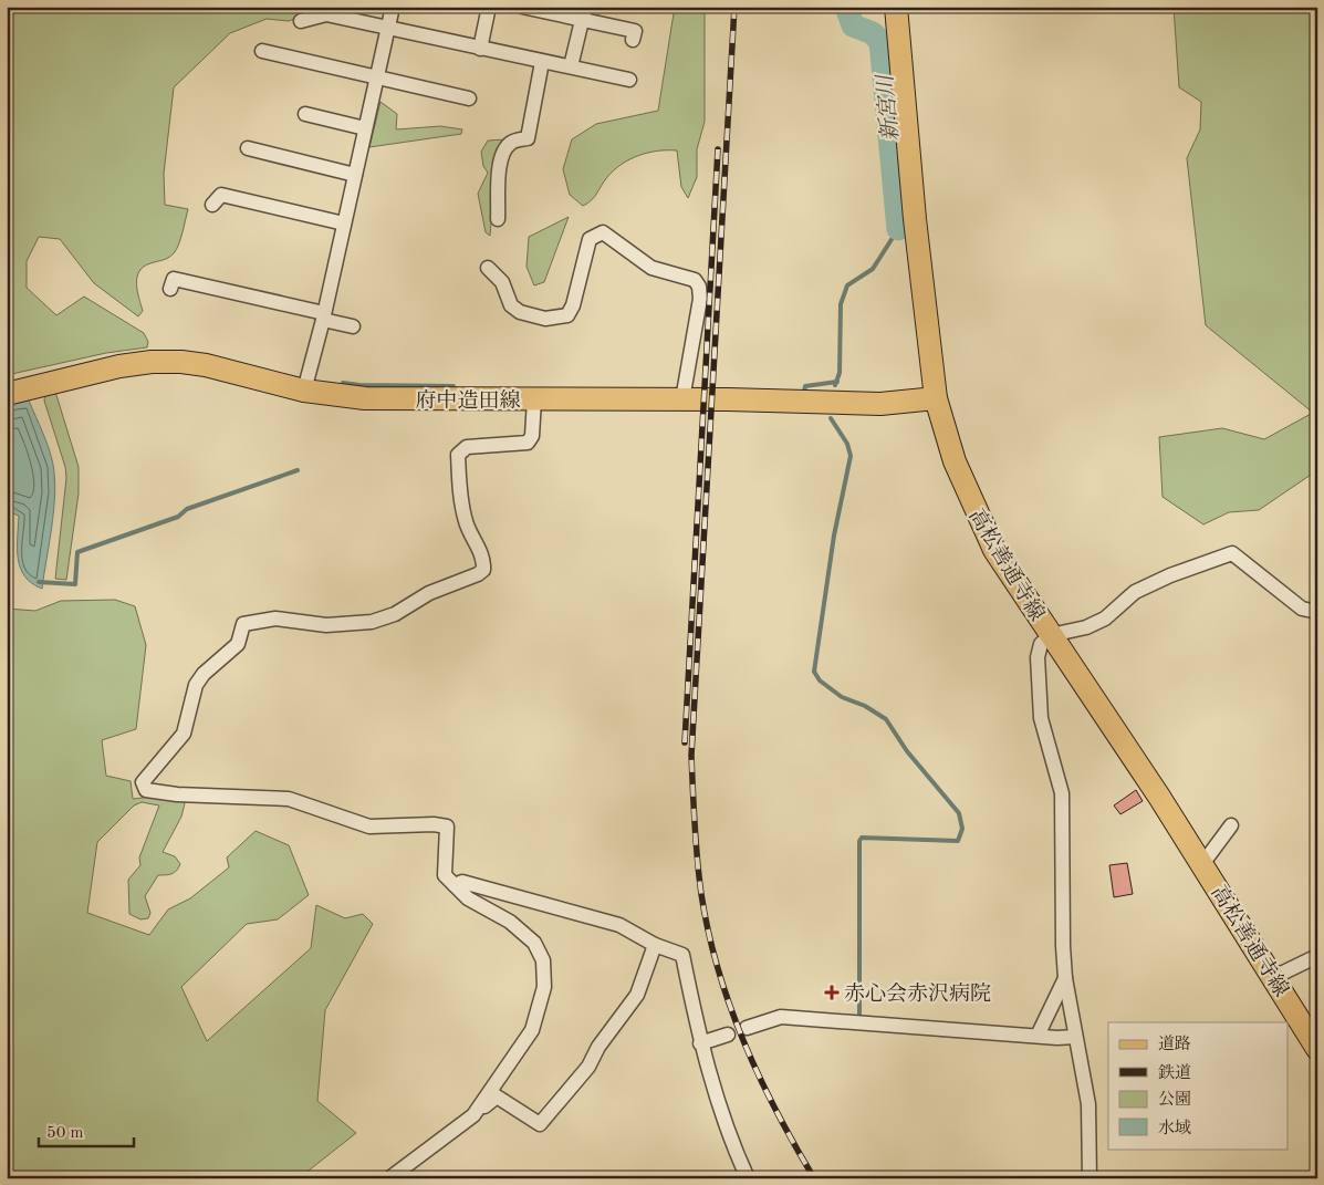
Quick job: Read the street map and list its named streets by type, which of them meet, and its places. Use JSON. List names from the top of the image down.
{
  "streets": {
    "main road": ["府中造田線", "高松善通寺線"]
  },
  "crossings": [
    ["府中造田線", "高松善通寺線"]
  ],
  "water": ["新宮川"],
  "places": {
    "health": ["赤心会赤沢病院"]
  },
  "legend": [
    "道路",
    "鉄道",
    "公園",
    "水域"
  ],
  "scale_bar": "50 m"
}
